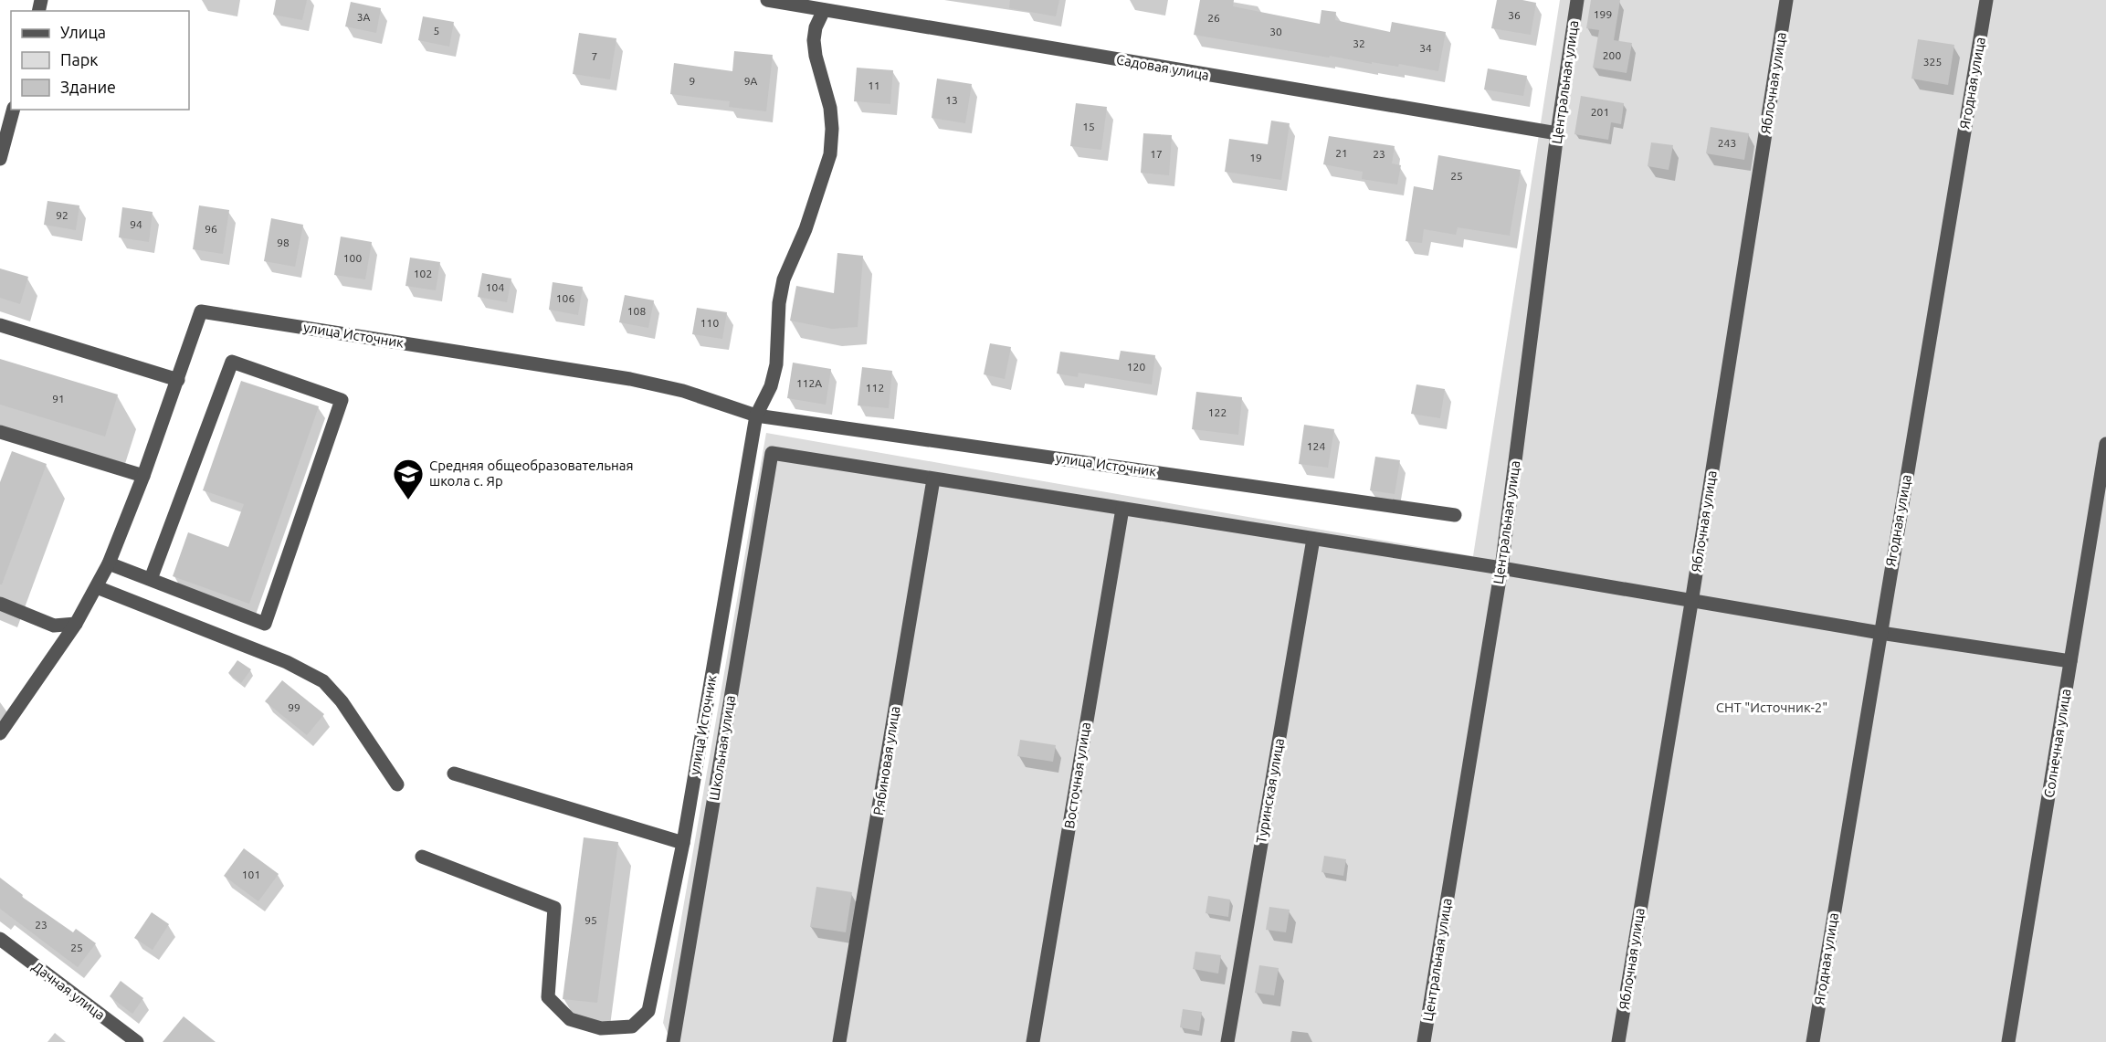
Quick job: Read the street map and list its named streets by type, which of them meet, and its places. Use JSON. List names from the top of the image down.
{
  "streets": {
    "street": [
      "Садовая улица",
      "Центральная улица",
      "Яблочная улица",
      "Ягодная улица",
      "улица Источник",
      "Солнечная улица",
      "Школьная улица",
      "Рябиновая улица",
      "Восточная улица",
      "Туринская улица",
      "Дачная улица"
    ]
  },
  "crossings": [
    ["Садовая улица", "Центральная улица"],
    ["Школьная улица", "Рябиновая улица"]
  ],
  "parks": ["СНТ \"Источник-2\""],
  "places": {
    "school or university": ["Средняя общеобразовательная школа с. Яр"]
  },
  "house_numbers": [
    "199",
    "36",
    "3А",
    "26",
    "5",
    "30",
    "32",
    "34",
    "200",
    "7",
    "325",
    "9",
    "9А",
    "11",
    "13",
    "201",
    "15",
    "243",
    "21",
    "17",
    "23",
    "19",
    "25",
    "92",
    "94",
    "96",
    "98",
    "100",
    "102",
    "104",
    "106",
    "108",
    "110",
    "120",
    "112А",
    "112",
    "91",
    "122",
    "124",
    "99",
    "101",
    "95",
    "23",
    "25"
  ],
  "legend": ["Улица", "Парк", "Здание"]
}
